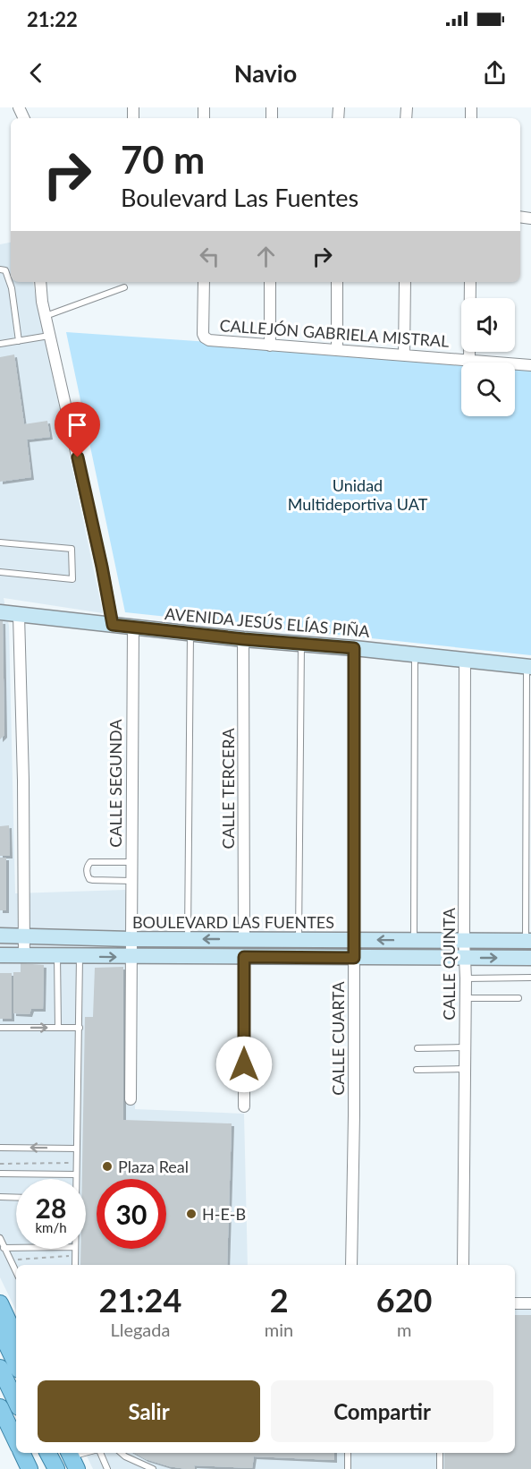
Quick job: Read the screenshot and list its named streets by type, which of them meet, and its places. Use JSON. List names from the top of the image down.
{
  "streets": {
    "street": [
      "CALLEJÓN GABRIELA MISTRAL",
      "AVENIDA JESÚS ELÍAS PIÑA",
      "CALLE SEGUNDA",
      "CALLE TERCERA",
      "BOULEVARD LAS FUENTES",
      "CALLE QUINTA",
      "CALLE CUARTA"
    ]
  },
  "crossings": [
    ["AVENIDA JESÚS ELÍAS PIÑA", "CALLE SEGUNDA"],
    ["AVENIDA JESÚS ELÍAS PIÑA", "CALLE TERCERA"],
    ["AVENIDA JESÚS ELÍAS PIÑA", "CALLE QUINTA"],
    ["AVENIDA JESÚS ELÍAS PIÑA", "CALLE CUARTA"],
    ["CALLE SEGUNDA", "BOULEVARD LAS FUENTES"],
    ["CALLE TERCERA", "BOULEVARD LAS FUENTES"],
    ["BOULEVARD LAS FUENTES", "CALLE QUINTA"],
    ["BOULEVARD LAS FUENTES", "CALLE CUARTA"]
  ],
  "parks": ["Unidad Multideportiva UAT"],
  "places": ["Plaza Real", "H-E-B"],
  "page": {
    "status": "21:22",
    "header": "Navio",
    "turn": ["70 m", "Boulevard Las Fuentes"],
    "speed": "28 km/h",
    "limit": "30",
    "eta": [
      "21:24",
      "Llegada",
      "2",
      "min",
      "620",
      "m"
    ],
    "buttons": ["Salir", "Compartir"]
  }
}
